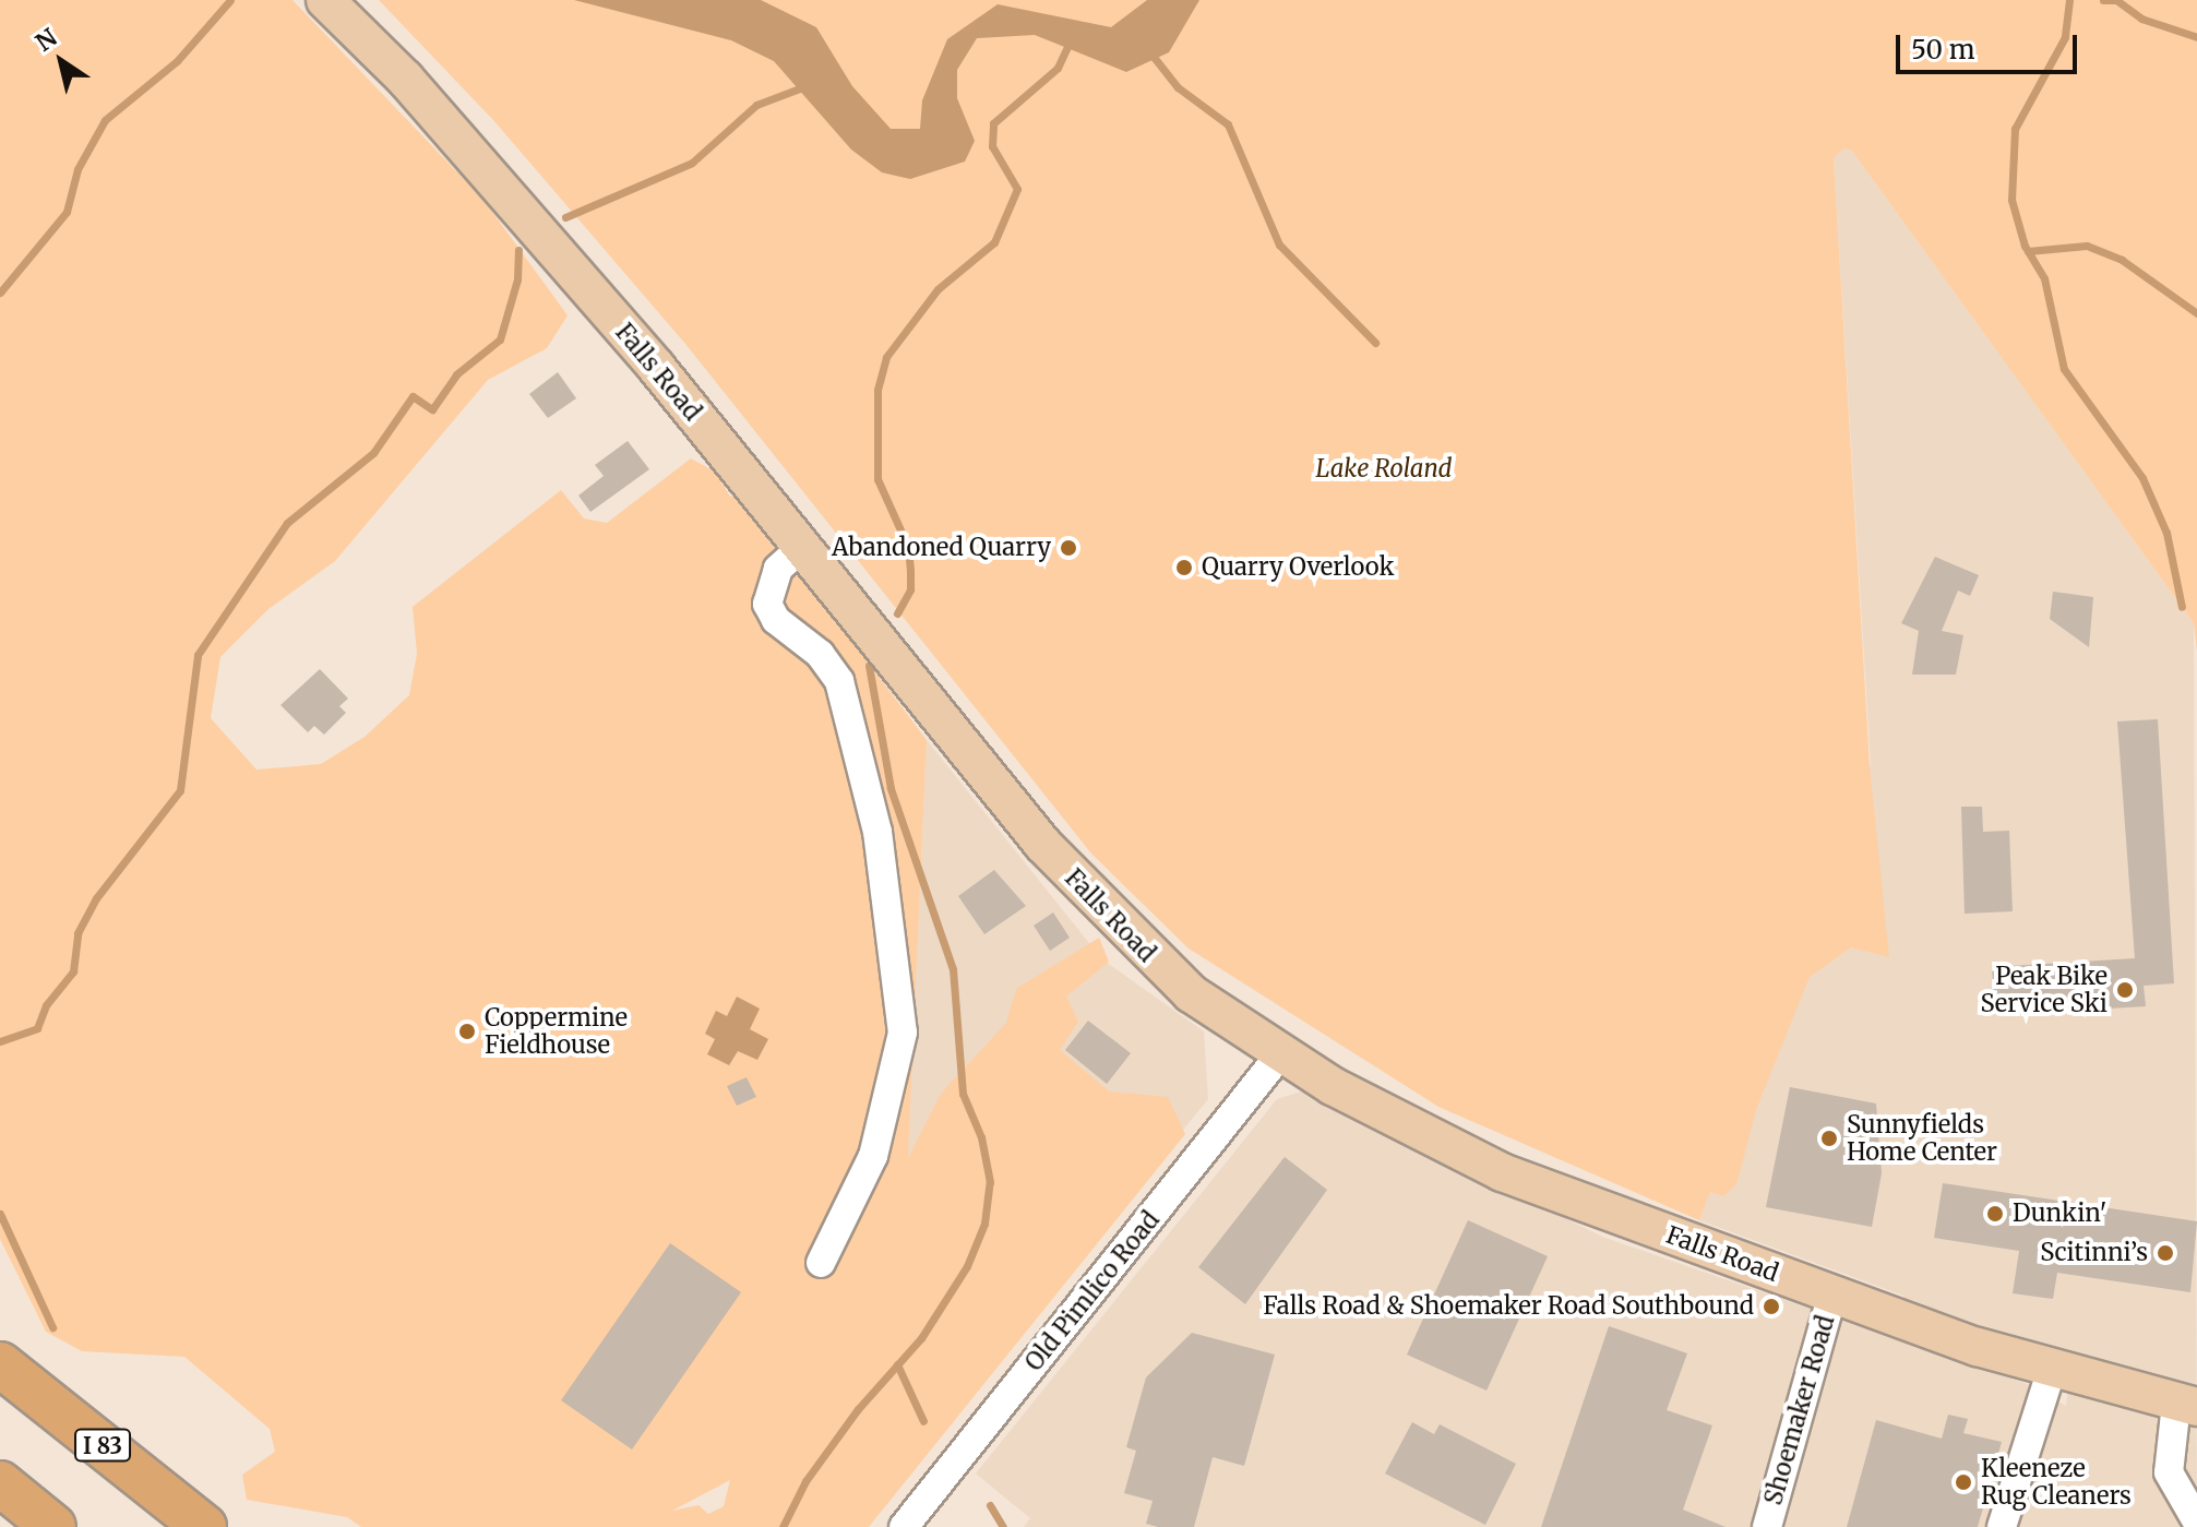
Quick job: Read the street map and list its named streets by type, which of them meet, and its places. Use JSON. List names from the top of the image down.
{
  "streets": {
    "highway": ["I 83"],
    "main road": ["Falls Road"],
    "street": ["Old Pimlico Road", "Shoemaker Road"]
  },
  "crossings": [
    ["Falls Road", "Old Pimlico Road"],
    ["Falls Road", "Shoemaker Road"]
  ],
  "parks": ["Lake Roland"],
  "places": [
    "Abandoned Quarry",
    "Quarry Overlook",
    "Peak Bike Service Ski",
    "Coppermine Fieldhouse",
    "Sunnyfields Home Center",
    "Dunkin'",
    "Scitinni’s",
    "Falls Road & Shoemaker Road Southbound",
    "Kleeneze Rug Cleaners"
  ],
  "scale_bar": "50 m",
  "north": "top left"
}
